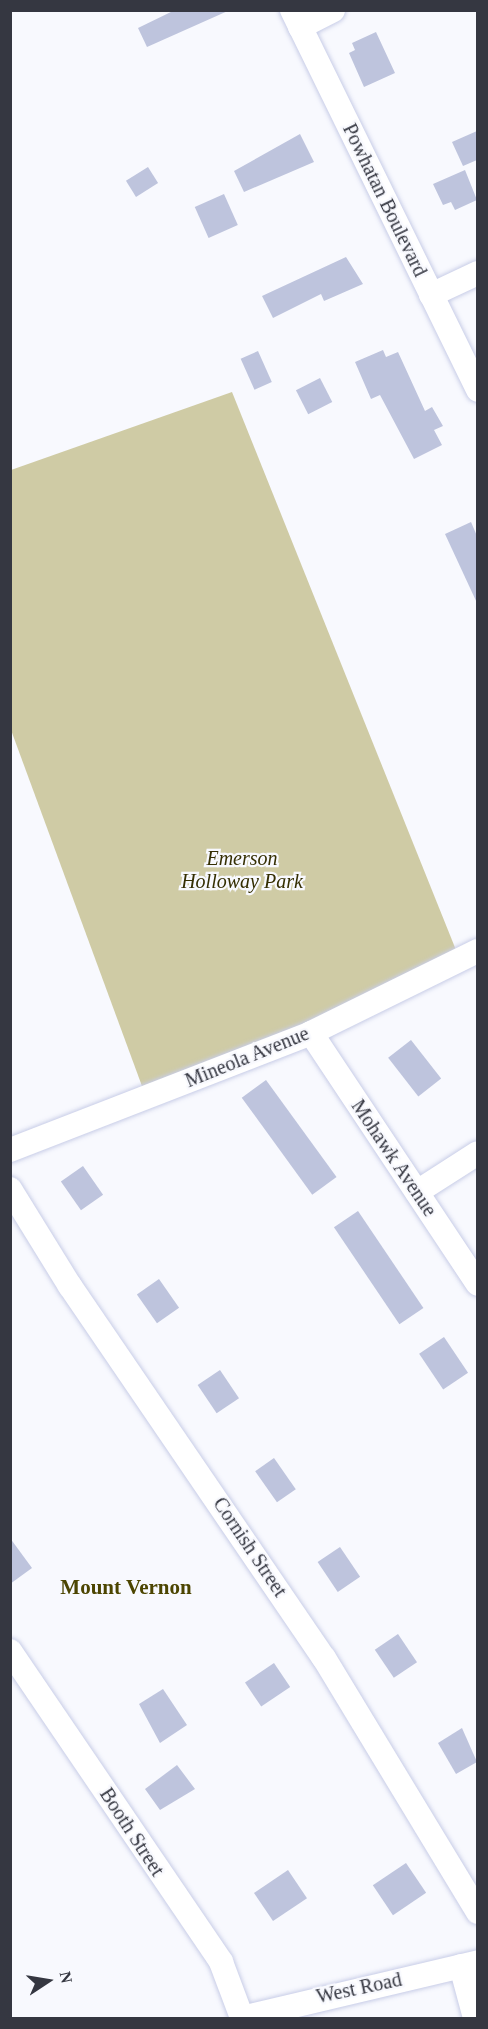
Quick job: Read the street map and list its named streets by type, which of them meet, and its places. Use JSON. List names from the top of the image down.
{
  "streets": {
    "street": [
      "Powhatan Boulevard",
      "Mineola Avenue",
      "Mohawk Avenue",
      "Cornish Street",
      "Booth Street",
      "West Road"
    ]
  },
  "crossings": [
    ["Mineola Avenue", "Mohawk Avenue"],
    ["Booth Street", "West Road"]
  ],
  "districts": ["Mount Vernon"],
  "parks": ["Emerson Holloway Park"],
  "north": "right"
}
